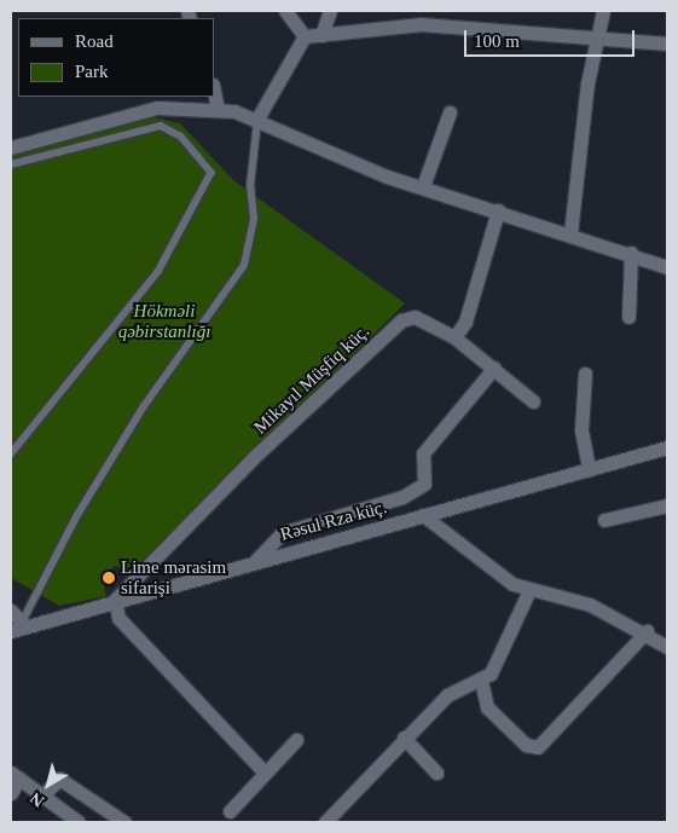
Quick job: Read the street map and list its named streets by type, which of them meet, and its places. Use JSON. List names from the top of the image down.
{
  "streets": {
    "street": ["Mikayıl Müşfiq küç.", "Rəsul Rza küç."]
  },
  "crossings": [
    ["Mikayıl Müşfiq küç.", "Rəsul Rza küç."]
  ],
  "parks": ["Hökməli qəbirstanlığı"],
  "places": ["Lime mərasim sifarişi"],
  "legend": ["Road", "Park"],
  "scale_bar": "100 m",
  "north": "bottom left"
}
